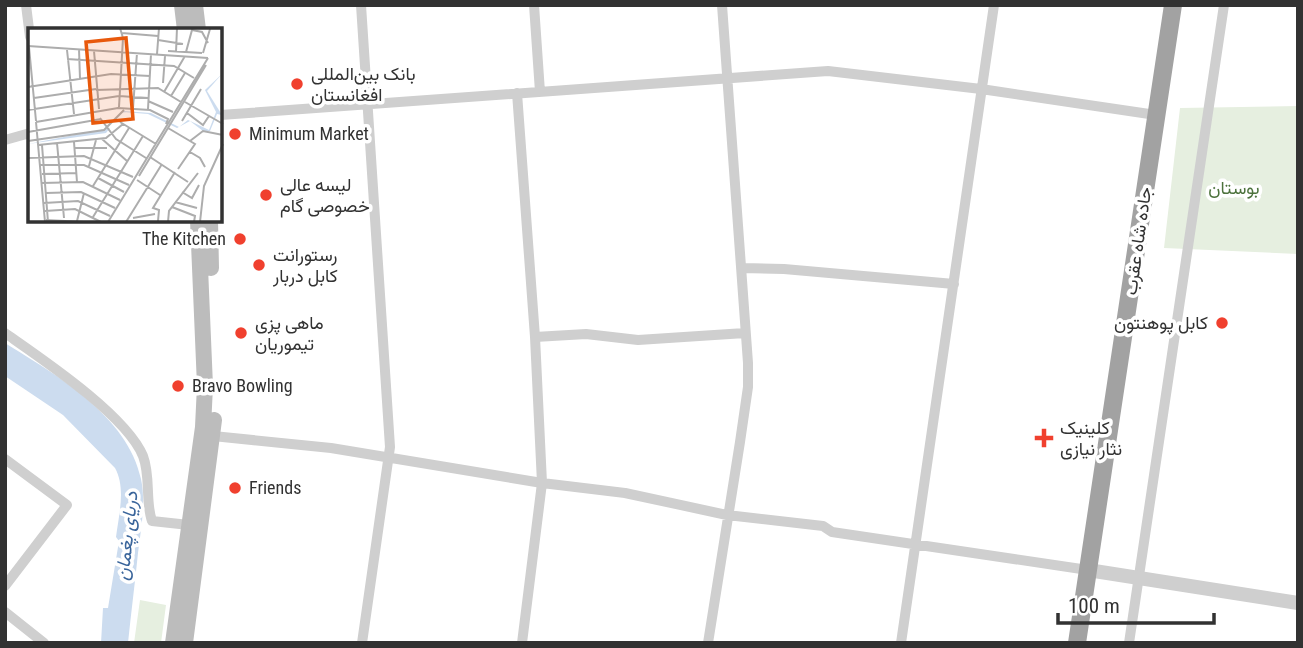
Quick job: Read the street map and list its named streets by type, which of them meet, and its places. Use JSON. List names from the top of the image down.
{
  "streets": {
    "highway": ["جاده شاه عقرب"]
  },
  "water": ["دریای پغمان"],
  "parks": ["بوستان"],
  "places": {
    "other": [
      "بانک بین‌المللی افغانستان",
      "Minimum Market",
      "لیسه عالی خصوصی گام",
      "The Kitchen",
      "رستورانت کابل دربار",
      "کابل پوهنتون",
      "ماهی پزی تیموریان",
      "Bravo Bowling",
      "Friends"
    ],
    "health": ["کلینیک نثار نیازی"]
  },
  "scale_bar": "100 m"
}
